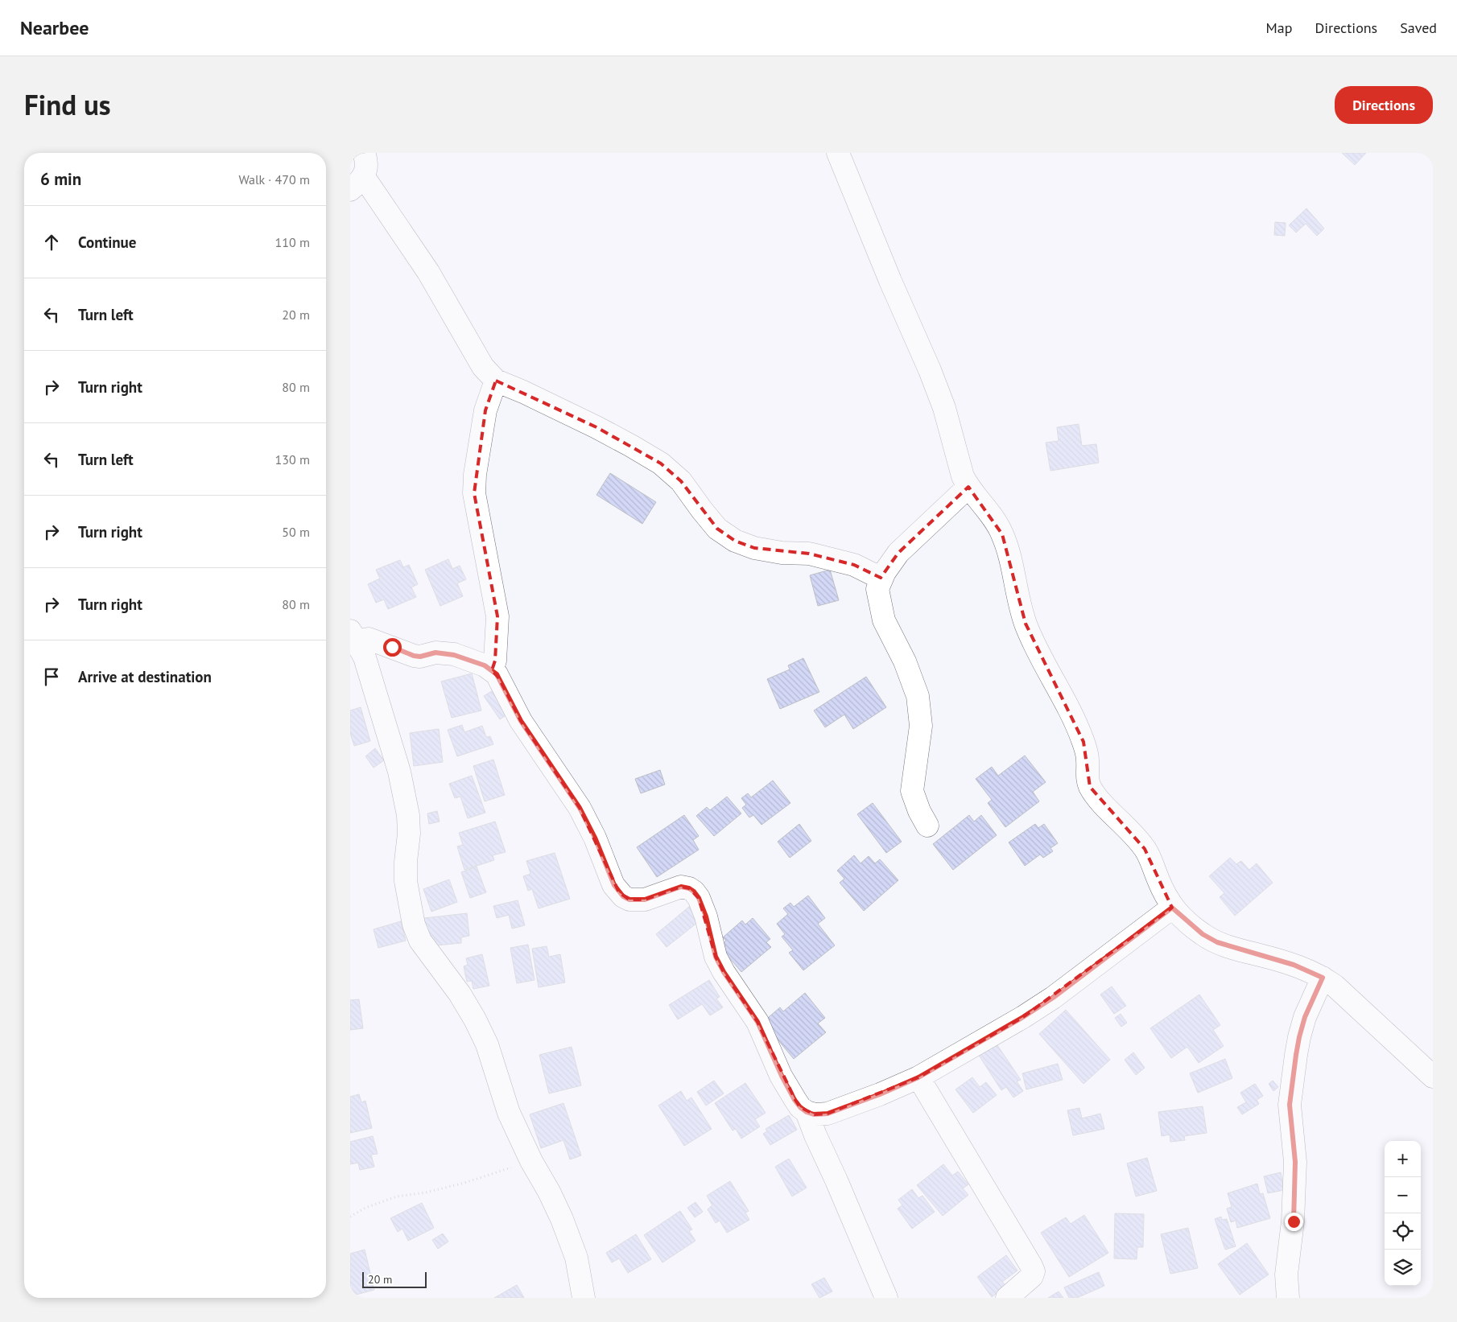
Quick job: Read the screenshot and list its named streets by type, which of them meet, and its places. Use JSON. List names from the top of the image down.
{
  "scale_bar": "20 m",
  "page": {
    "header": "Nearbee",
    "nav": ["Map", "Directions", "Saved"],
    "title": "Find us",
    "buttons": "Directions",
    "heading": ["6 min", "Walk · 470 m"],
    "list": [
      ["Continue", "110 m"],
      ["Turn left", "20 m"],
      ["Turn right", "80 m"],
      ["Turn left", "130 m"],
      ["Turn right", "50 m"],
      ["Turn right", "80 m"],
      "Arrive at destination"
    ],
    "map_buttons": ["+", "−"],
    "scale": "20 m"
  }
}
